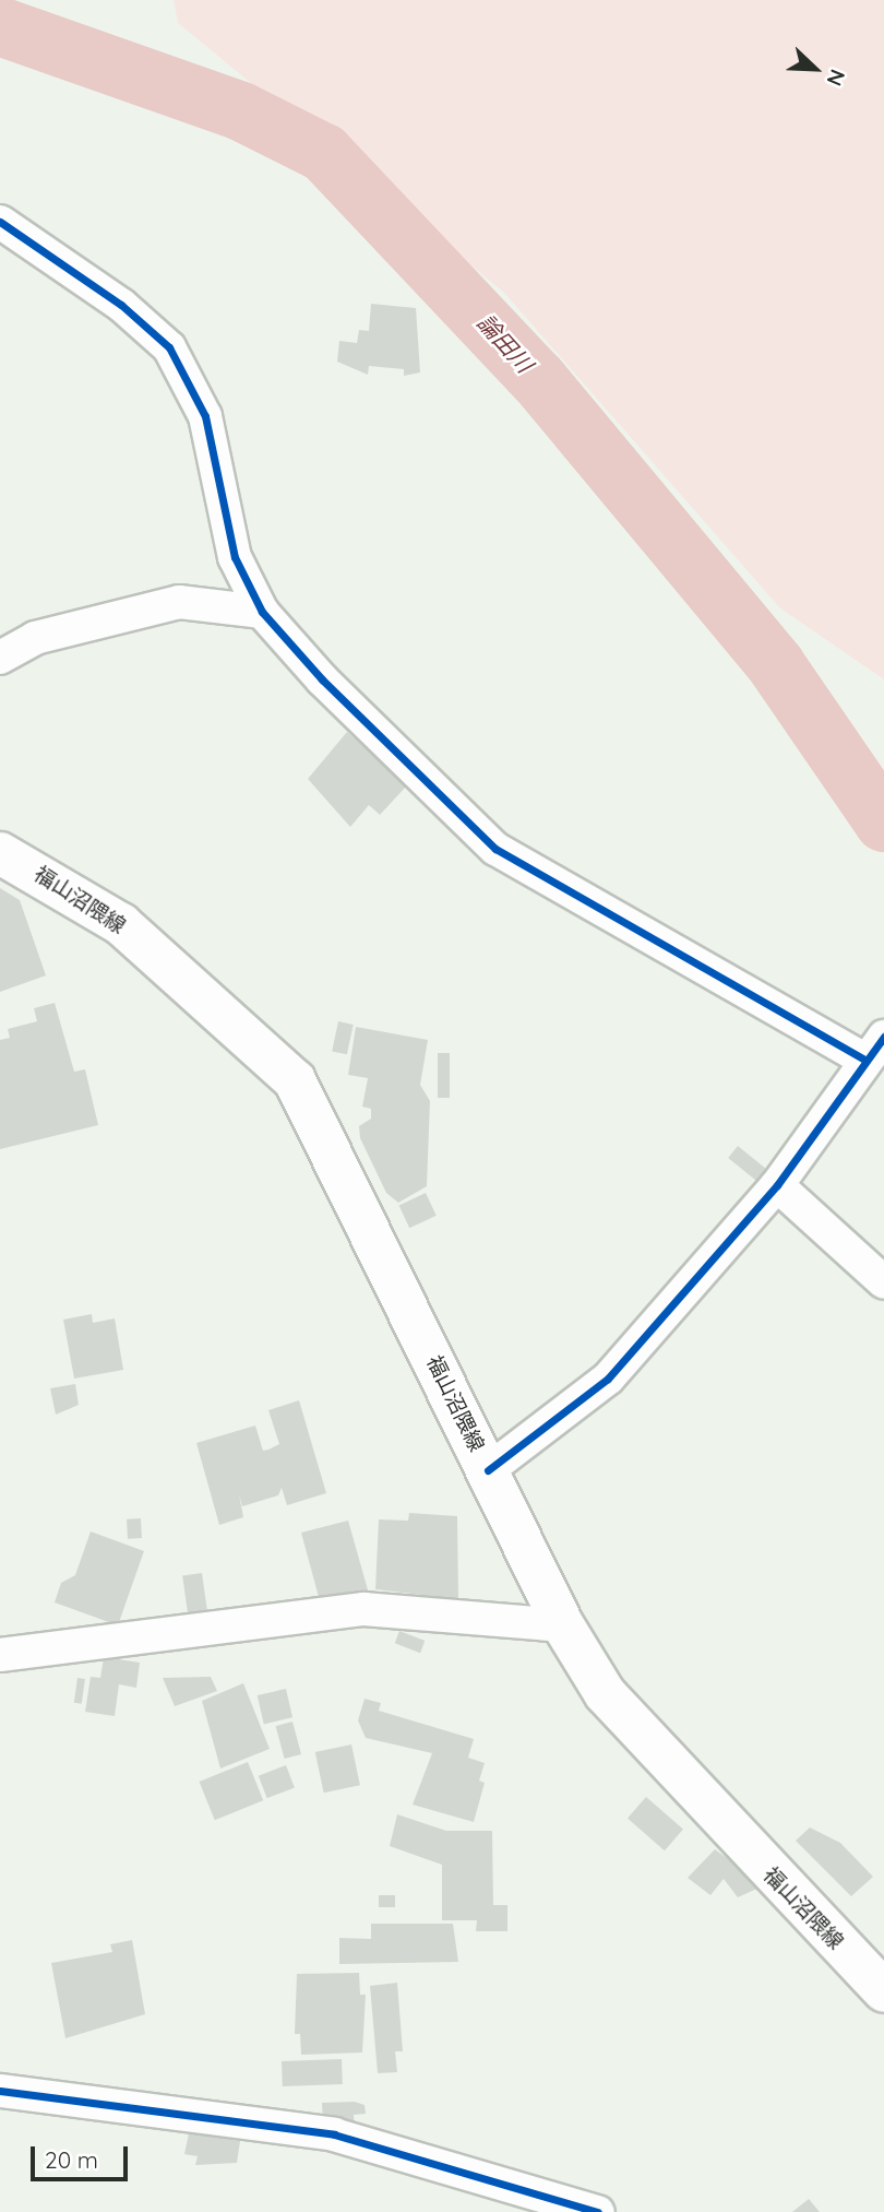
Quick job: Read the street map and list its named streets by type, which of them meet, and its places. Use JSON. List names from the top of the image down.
{
  "streets": {
    "main road": ["福山沼隈線"]
  },
  "water": ["論田川"],
  "scale_bar": "20 m",
  "north": "bottom right"
}
